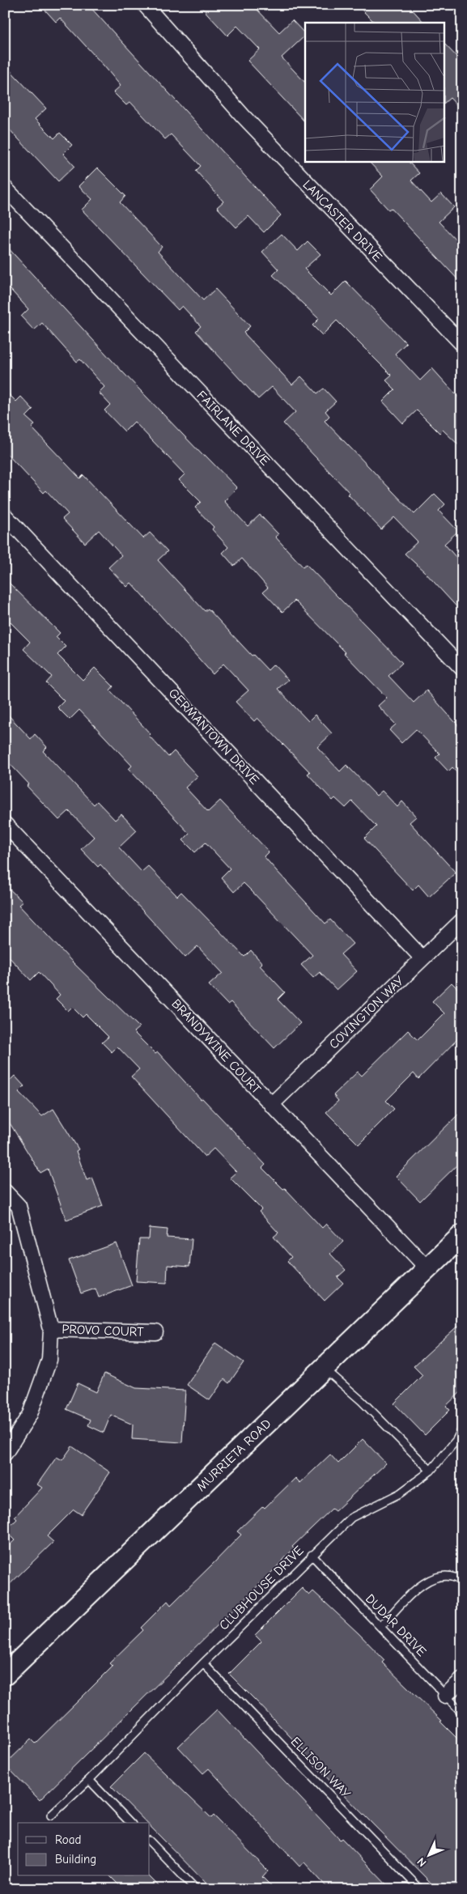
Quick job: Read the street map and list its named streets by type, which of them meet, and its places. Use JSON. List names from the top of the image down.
{
  "streets": {
    "main road": ["MURRIETA ROAD"],
    "street": [
      "LANCASTER DRIVE",
      "FAIRLANE DRIVE",
      "GERMANTOWN DRIVE",
      "COVINGTON WAY",
      "BRANDYWINE COURT",
      "PROVO COURT"
    ],
    "lane": ["CLUBHOUSE DRIVE", "DUDAR DRIVE", "ELLISON WAY"]
  },
  "crossings": [
    ["GERMANTOWN DRIVE", "COVINGTON WAY"],
    ["COVINGTON WAY", "BRANDYWINE COURT"],
    ["BRANDYWINE COURT", "MURRIETA ROAD"],
    ["CLUBHOUSE DRIVE", "DUDAR DRIVE"],
    ["CLUBHOUSE DRIVE", "ELLISON WAY"]
  ],
  "legend": ["Road", "Building"],
  "north": "bottom left"
}
